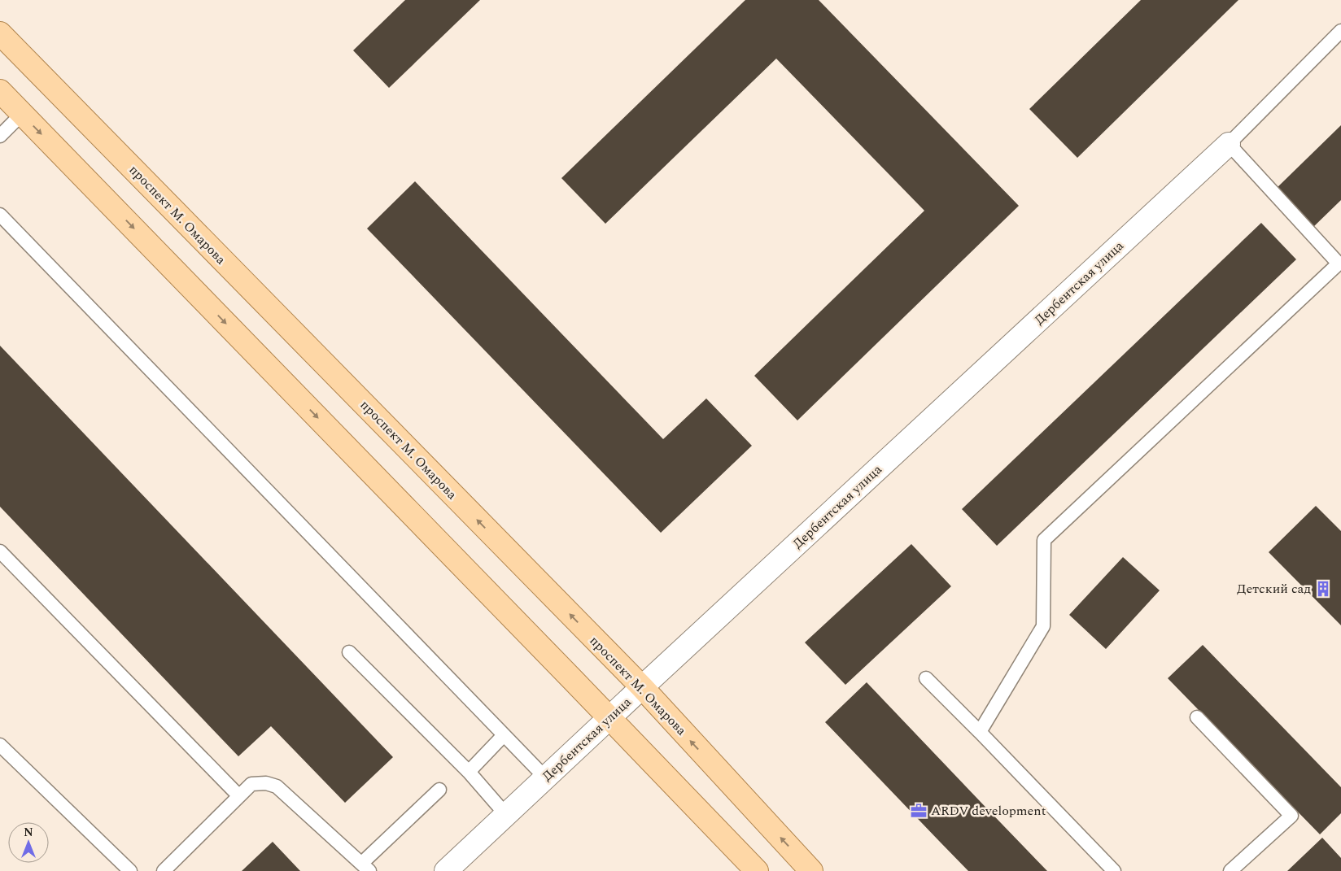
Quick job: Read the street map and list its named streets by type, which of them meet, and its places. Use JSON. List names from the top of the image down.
{
  "streets": {
    "main road": ["проспект М. Омарова"],
    "street": ["Дербентская улица"]
  },
  "crossings": [
    ["проспект М. Омарова", "Дербентская улица"]
  ],
  "places": {
    "building": ["Детский сад"],
    "office": ["ARDV development"]
  },
  "north": "top"
}
